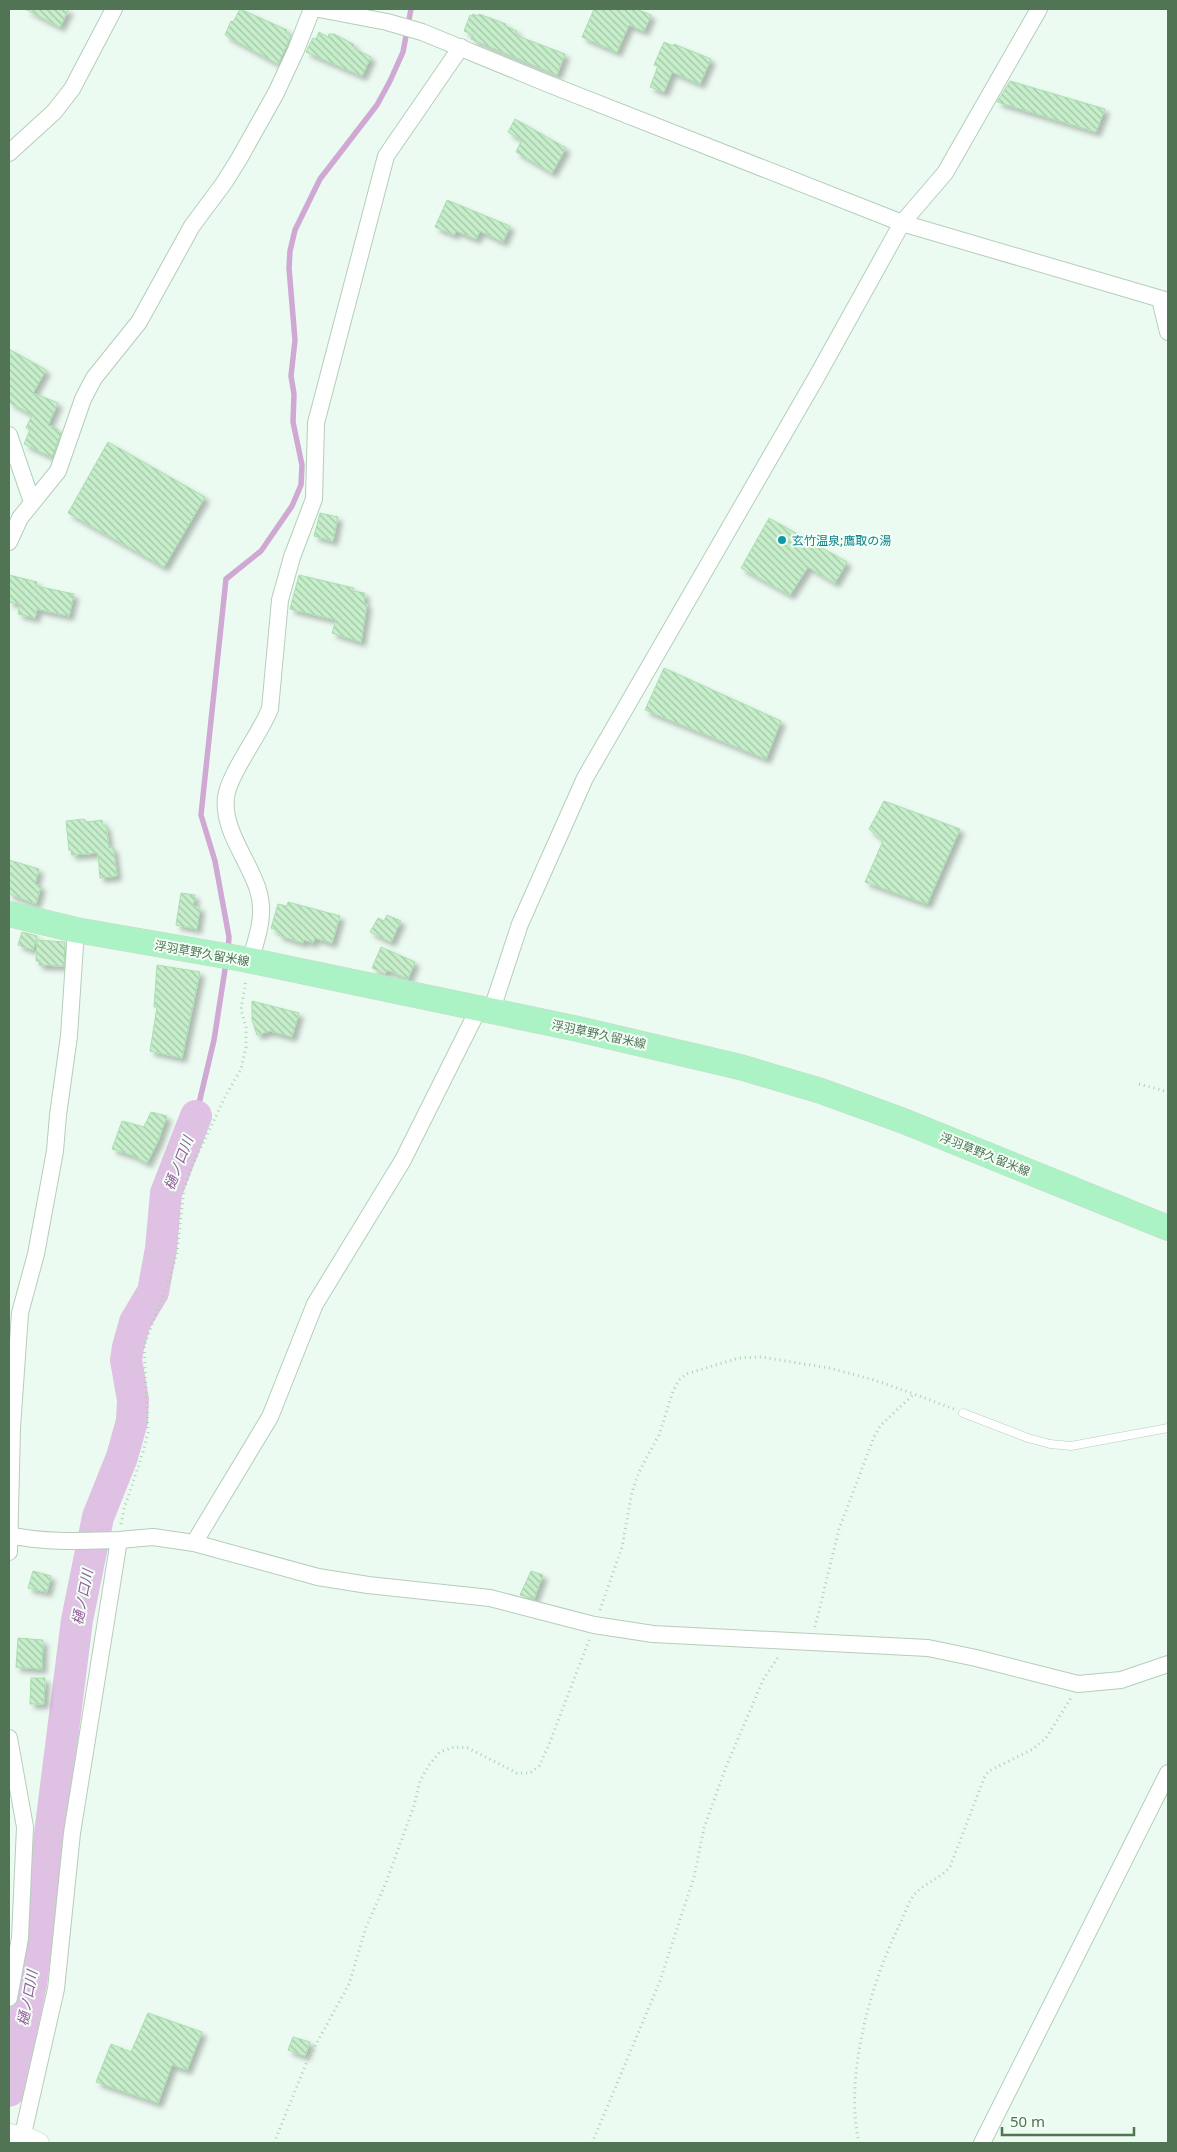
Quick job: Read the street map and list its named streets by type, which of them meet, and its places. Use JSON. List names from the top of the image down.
{
  "streets": {
    "main road": ["浮羽草野久留米線"]
  },
  "water": ["樋ノ口川"],
  "places": ["玄竹温泉;鷹取の湯"],
  "scale_bar": "50 m"
}
